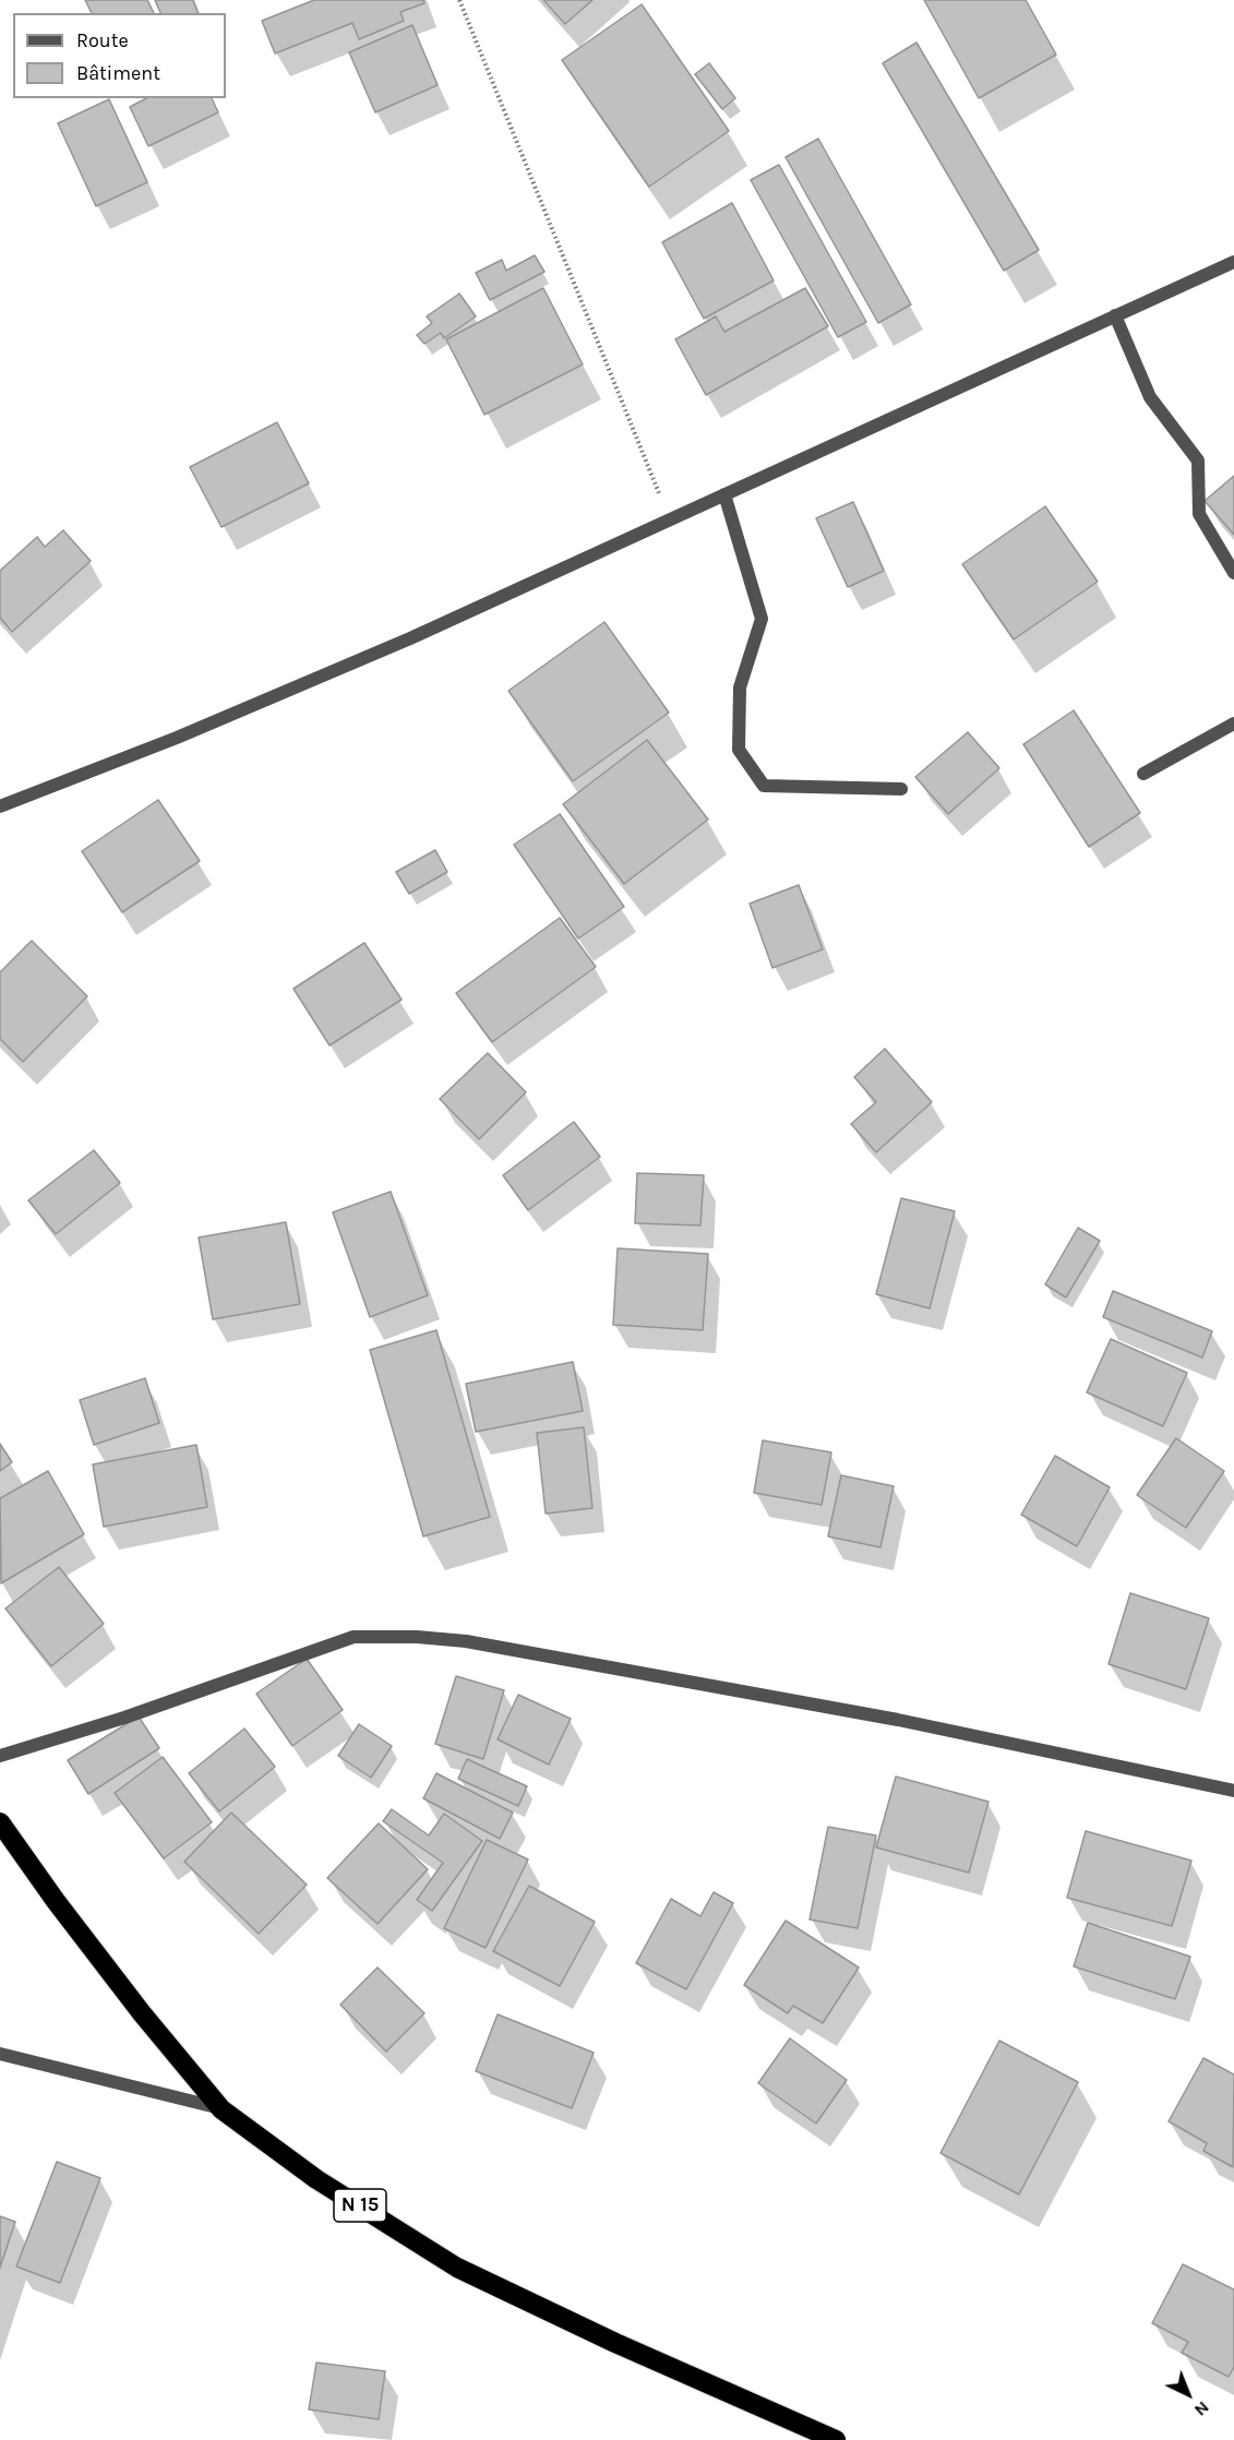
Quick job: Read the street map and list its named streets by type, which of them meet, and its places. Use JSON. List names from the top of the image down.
{
  "streets": {
    "highway": ["N 15"]
  },
  "legend": ["Route", "Bâtiment"],
  "north": "bottom right"
}
